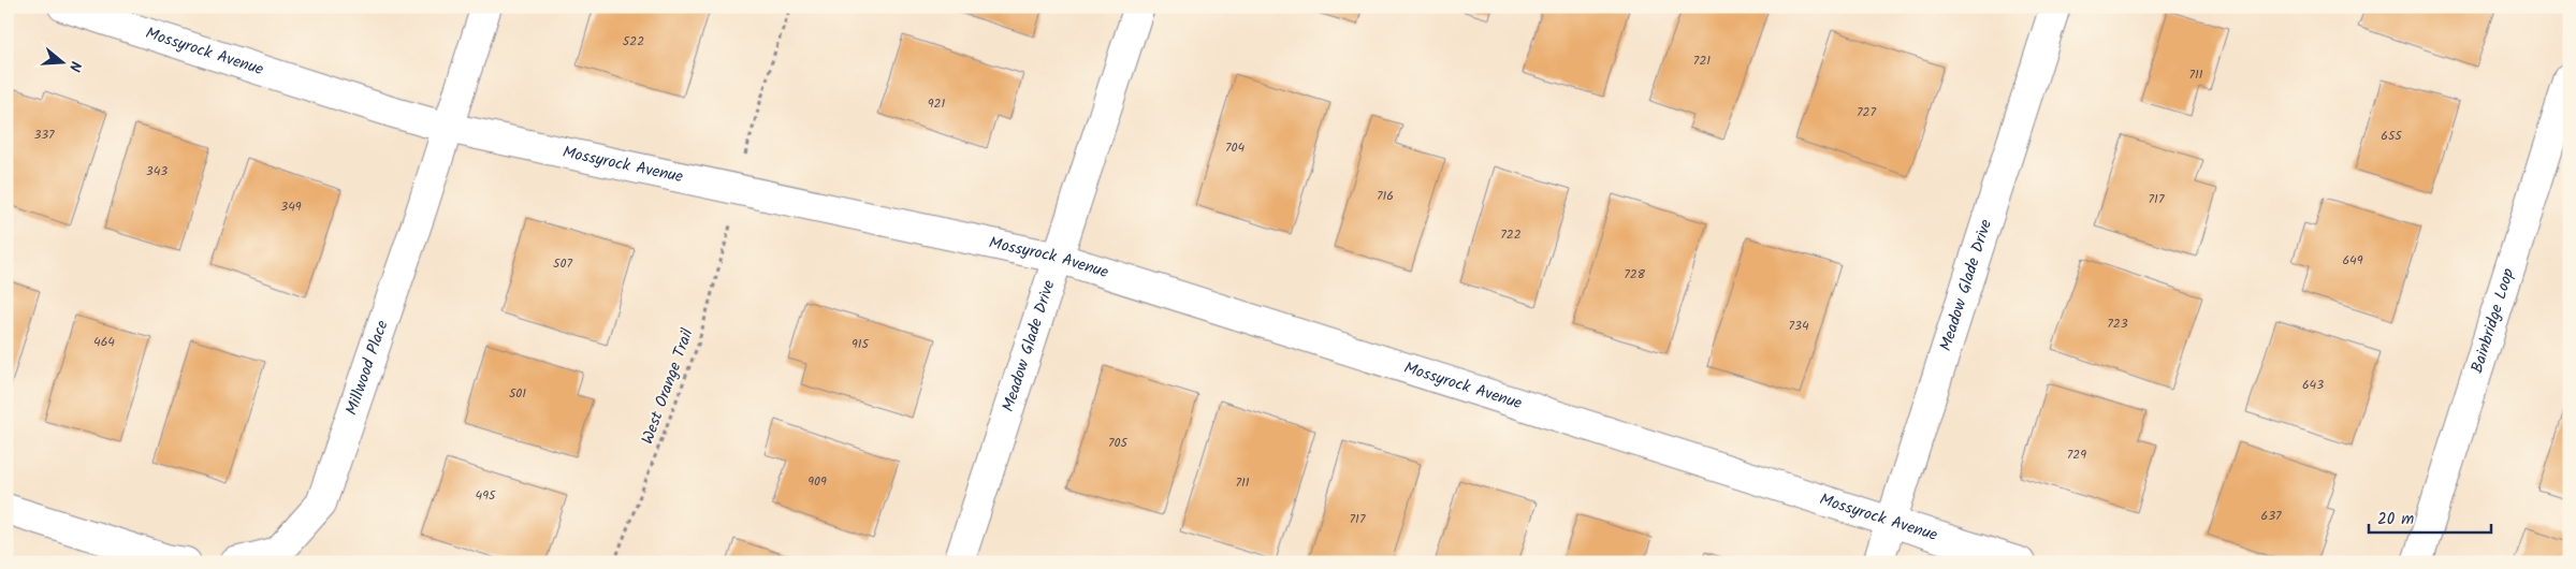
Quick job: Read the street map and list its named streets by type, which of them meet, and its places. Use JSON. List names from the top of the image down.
{
  "streets": {
    "street": [
      "Mossyrock Avenue",
      "Meadow Glade Drive",
      "Bainbridge Loop",
      "Millwood Place"
    ],
    "path": ["West Orange Trail"]
  },
  "crossings": [
    ["Mossyrock Avenue", "Meadow Glade Drive"],
    ["Mossyrock Avenue", "Millwood Place"]
  ],
  "house_numbers": [
    "522",
    "721",
    "711",
    "921",
    "727",
    "337",
    "655",
    "704",
    "343",
    "716",
    "717",
    "349",
    "722",
    "649",
    "507",
    "728",
    "723",
    "734",
    "464",
    "915",
    "643",
    "501",
    "705",
    "729",
    "909",
    "711",
    "495",
    "637",
    "717"
  ],
  "scale_bar": "20 m",
  "north": "right"
}
